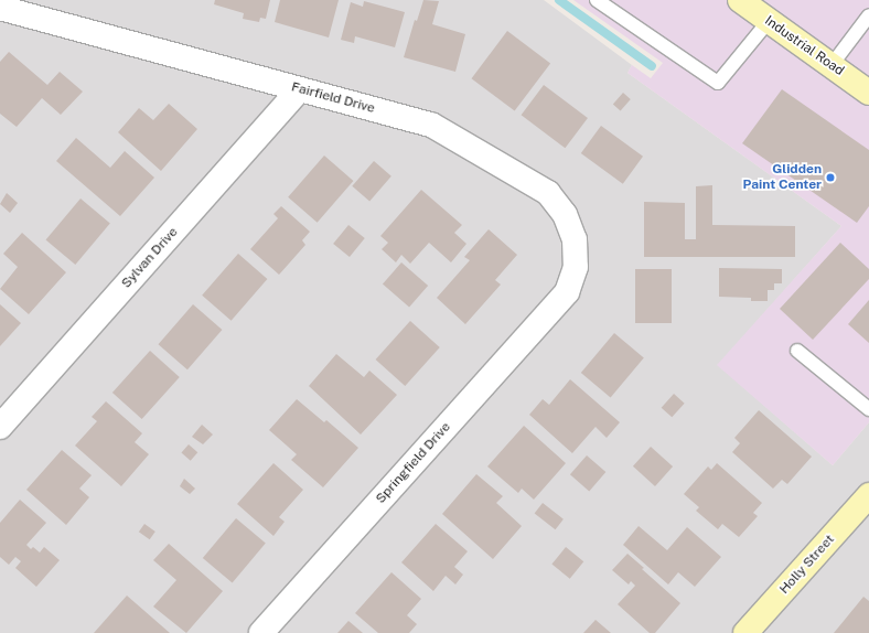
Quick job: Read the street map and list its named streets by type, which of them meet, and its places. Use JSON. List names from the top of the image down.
{
  "streets": {
    "main road": ["Industrial Road", "Holly Street"],
    "street": ["Fairfield Drive", "Sylvan Drive", "Springfield Drive"]
  },
  "crossings": [
    ["Fairfield Drive", "Sylvan Drive"],
    ["Fairfield Drive", "Springfield Drive"]
  ],
  "places": ["Glidden Paint Center"]
}
